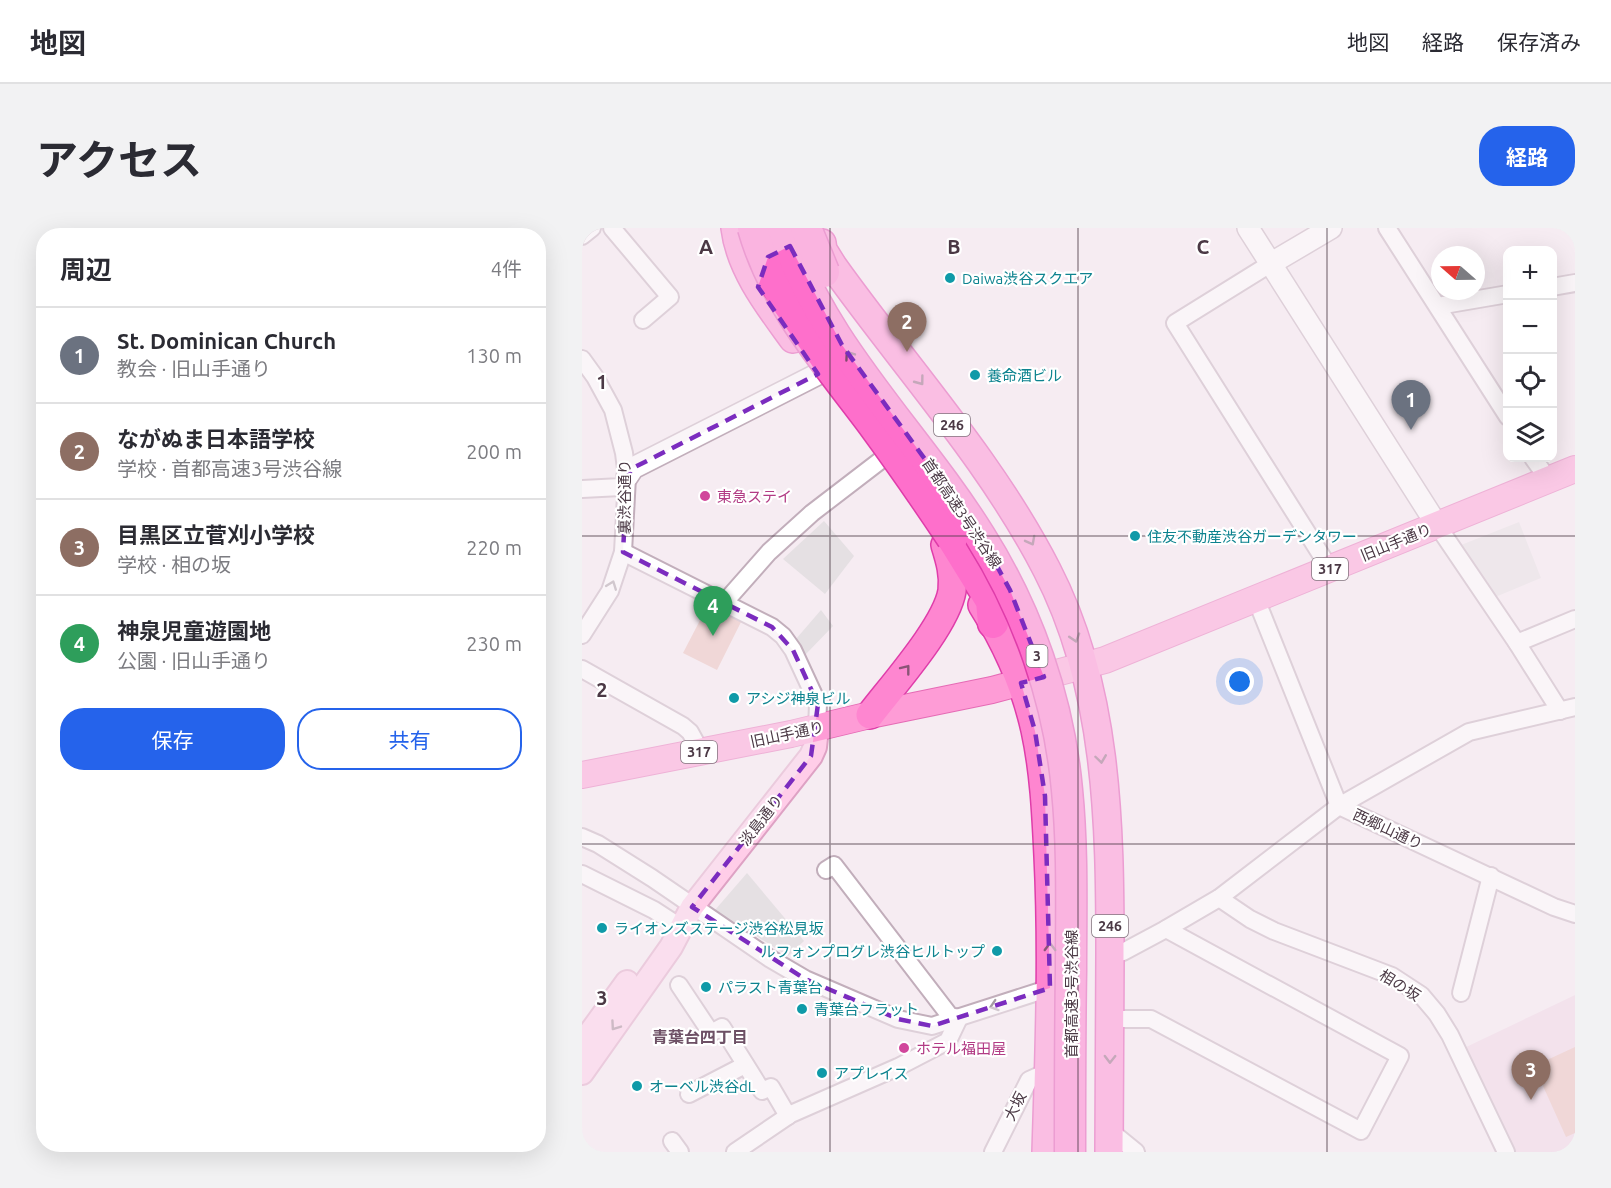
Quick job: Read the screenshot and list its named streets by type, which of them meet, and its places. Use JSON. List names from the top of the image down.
{
  "streets": {
    "highway": ["246", "首都高速3号渋谷線", "3"],
    "main road": ["旧山手通り", "317", "淡島通り"],
    "street": [
      "裏渋谷通り",
      "西郷山通り",
      "相の坂",
      "大坂"
    ]
  },
  "crossings": [
    ["246", "首都高速3号渋谷線"],
    ["246", "旧山手通り"],
    ["246", "317"],
    ["旧山手通り", "317"],
    ["旧山手通り", "淡島通り"],
    ["旧山手通り", "西郷山通り"]
  ],
  "districts": ["青葉台四丁目"],
  "places": [
    "Daiwa渋谷スクエア",
    "養命酒ビル",
    "東急ステイ",
    "住友不動産渋谷ガーデンタワー",
    "アシジ神泉ビル",
    "ライオンズステージ渋谷松見坂",
    "ルフォンプログレ渋谷ヒルトップ",
    "パラスト青葉台",
    "青葉台フラット",
    "ホテル福田屋",
    "アプレイス",
    "オーベル渋谷dL"
  ],
  "north": "left",
  "page": {
    "header": "地図",
    "nav": ["地図", "経路", "保存済み"],
    "title": "アクセス",
    "buttons": [
      "経路",
      ["保存", "共有"]
    ],
    "heading": ["周辺", "4件"],
    "map_buttons": ["+", "−"],
    "pins": [
      "2",
      "1",
      "4",
      "3"
    ],
    "list": [
      {
        "mark": "1",
        "name": "St. Dominican Church",
        "note": "教会 · 旧山手通り",
        "value": "130 m"
      },
      {
        "mark": "2",
        "name": "ながぬま日本語学校",
        "note": "学校 · 首都高速3号渋谷線",
        "value": "200 m"
      },
      {
        "mark": "3",
        "name": "目黒区立菅刈小学校",
        "note": "学校 · 相の坂",
        "value": "220 m"
      },
      {
        "mark": "4",
        "name": "神泉児童遊園地",
        "note": "公園 · 旧山手通り",
        "value": "230 m"
      }
    ]
  },
  "grid": {
    "columns": ["A", "B", "C"],
    "rows": ["1", "2", "3"]
  }
}
